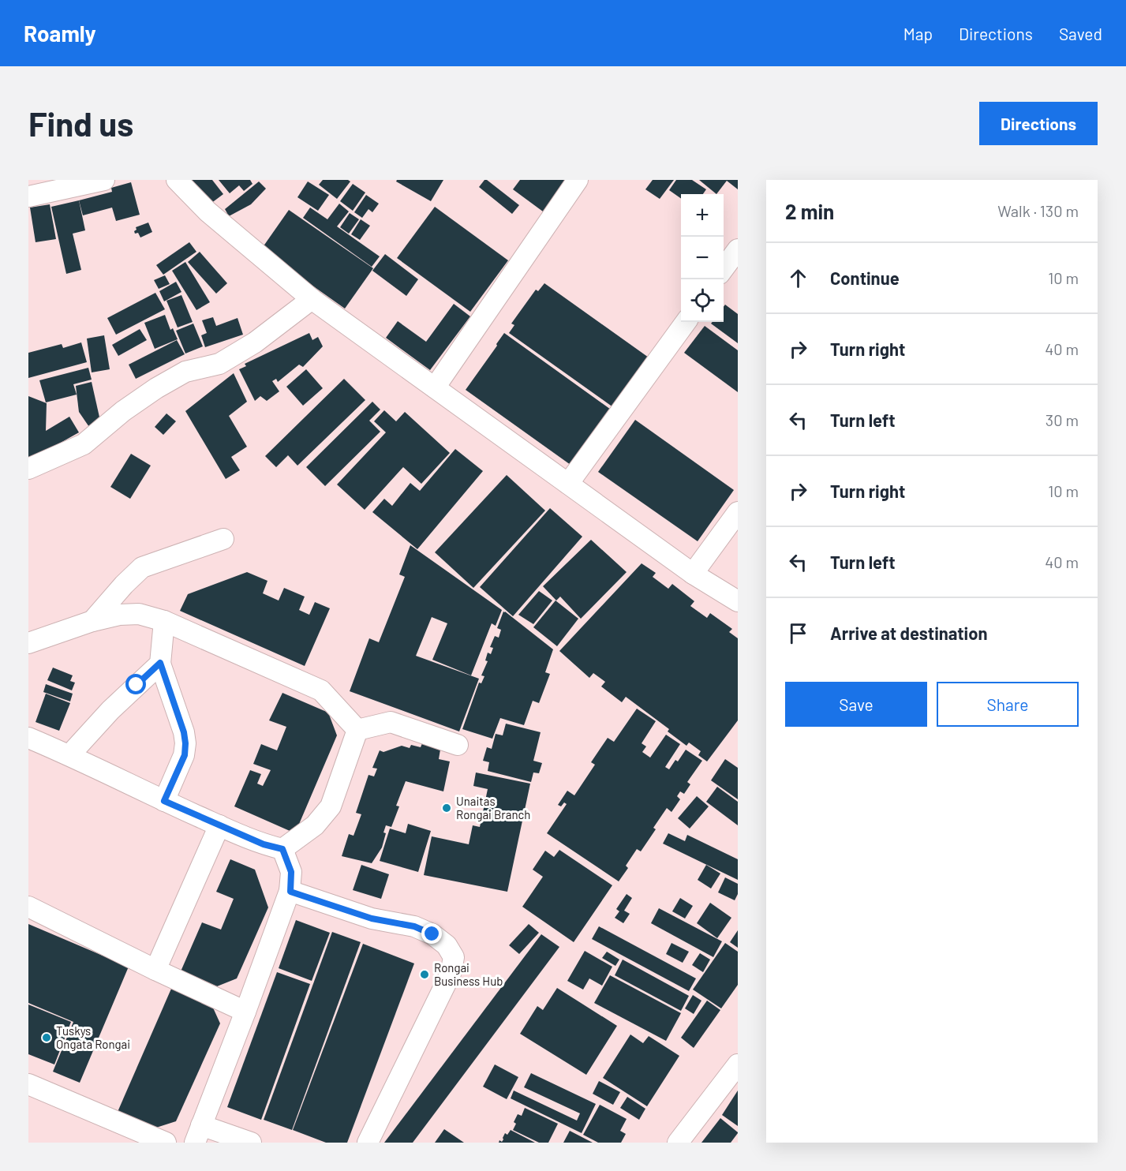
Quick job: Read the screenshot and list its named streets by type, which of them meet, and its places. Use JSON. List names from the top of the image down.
{
  "places": ["Unaitas Rongai Branch", "Rongai Business Hub", "Tuskys Ongata Rongai"],
  "page": {
    "header": "Roamly",
    "nav": ["Map", "Directions", "Saved"],
    "buttons": [
      "Directions",
      ["Save", "Share"]
    ],
    "title": "Find us",
    "heading": ["2 min", "Walk · 130 m"],
    "map_buttons": ["+", "−"],
    "list": [
      ["Continue", "10 m"],
      ["Turn right", "40 m"],
      ["Turn left", "30 m"],
      ["Turn right", "10 m"],
      ["Turn left", "40 m"],
      "Arrive at destination"
    ]
  }
}
